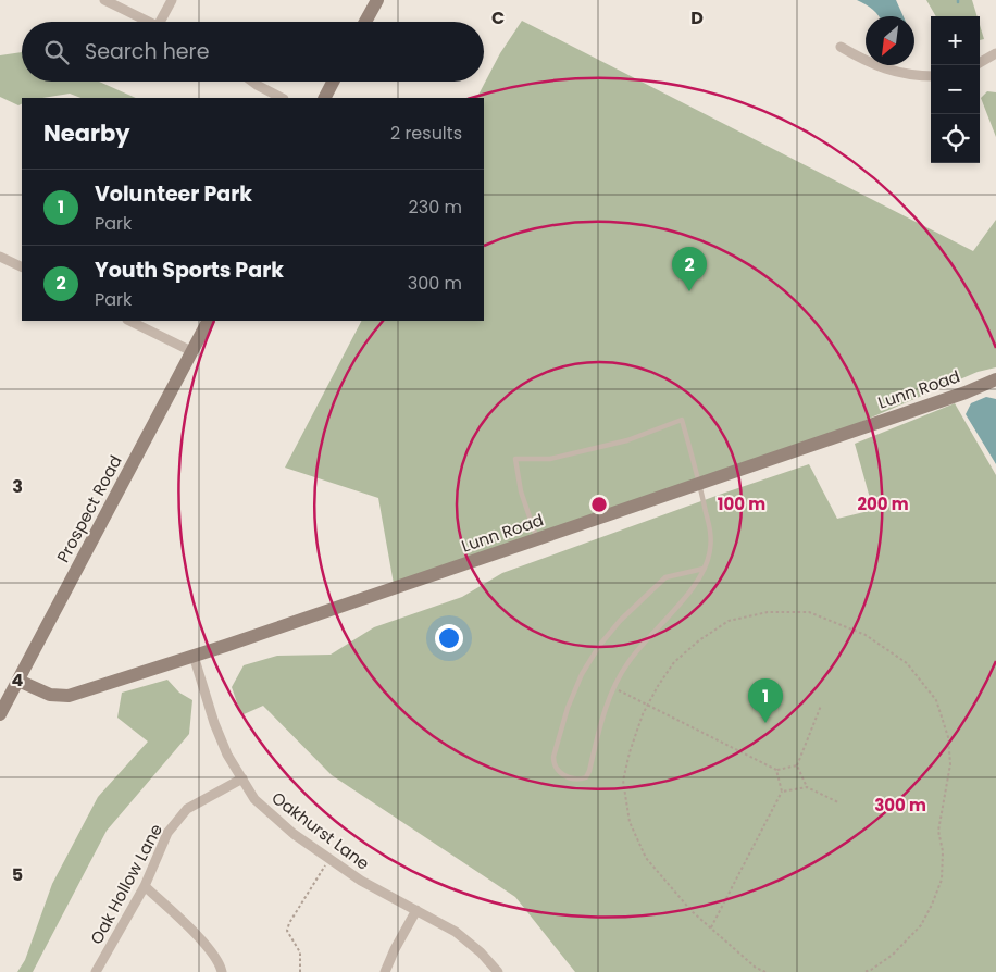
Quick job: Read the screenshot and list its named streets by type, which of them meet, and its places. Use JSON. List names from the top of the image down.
{
  "streets": {
    "street": [
      "Lunn Road",
      "Prospect Road",
      "Oakhurst Lane",
      "Oak Hollow Lane"
    ]
  },
  "crossings": [
    ["Lunn Road", "Prospect Road"],
    ["Lunn Road", "Oakhurst Lane"],
    ["Oakhurst Lane", "Oak Hollow Lane"]
  ],
  "north": "bottom left",
  "page": {
    "map_buttons": ["+", "−"],
    "search": "Search here",
    "heading": ["Nearby", "2 results"],
    "list": [
      {
        "mark": "1",
        "name": "Volunteer Park",
        "note": "Park",
        "value": "230 m"
      },
      {
        "mark": "2",
        "name": "Youth Sports Park",
        "note": "Park",
        "value": "300 m"
      }
    ],
    "pins": ["2", "1"]
  },
  "grid": {
    "columns": ["C", "D"],
    "rows": ["3", "4", "5"]
  },
  "rings": ["100 m", "200 m", "300 m"]
}
